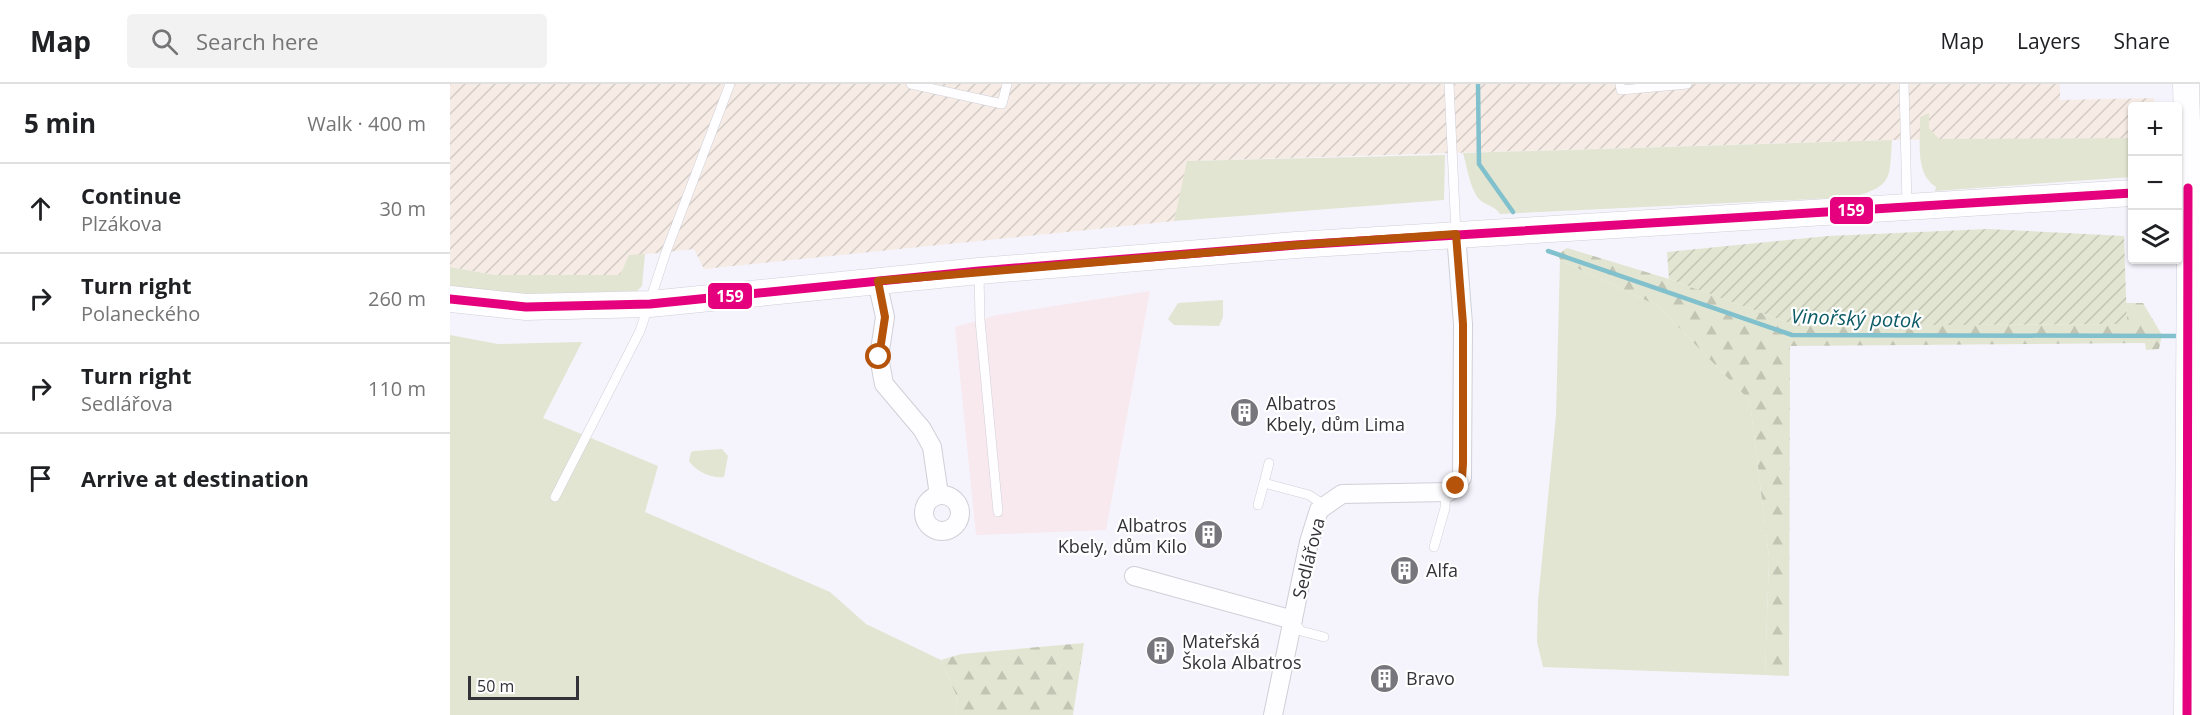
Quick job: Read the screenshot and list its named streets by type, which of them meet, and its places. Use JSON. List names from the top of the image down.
{
  "streets": {
    "street": ["Sedlářova"]
  },
  "water": ["Vinořský potok"],
  "places": {
    "building": [
      "Albatros Kbely, dům Lima",
      "Albatros Kbely, dům Kilo",
      "Alfa",
      "Mateřská Škola Albatros",
      "Bravo"
    ]
  },
  "lines": ["transit line 159"],
  "scale_bar": "50 m",
  "page": {
    "header": "Map",
    "search": "Search here",
    "nav": ["Map", "Layers", "Share"],
    "heading": ["5 min", "Walk · 400 m"],
    "map_buttons": ["+", "−"],
    "list": [
      ["Continue", "Plzákova", "30 m"],
      ["Turn right", "Polaneckého", "260 m"],
      ["Turn right", "Sedlářova", "110 m"],
      "Arrive at destination"
    ],
    "scale": "50 m"
  }
}
